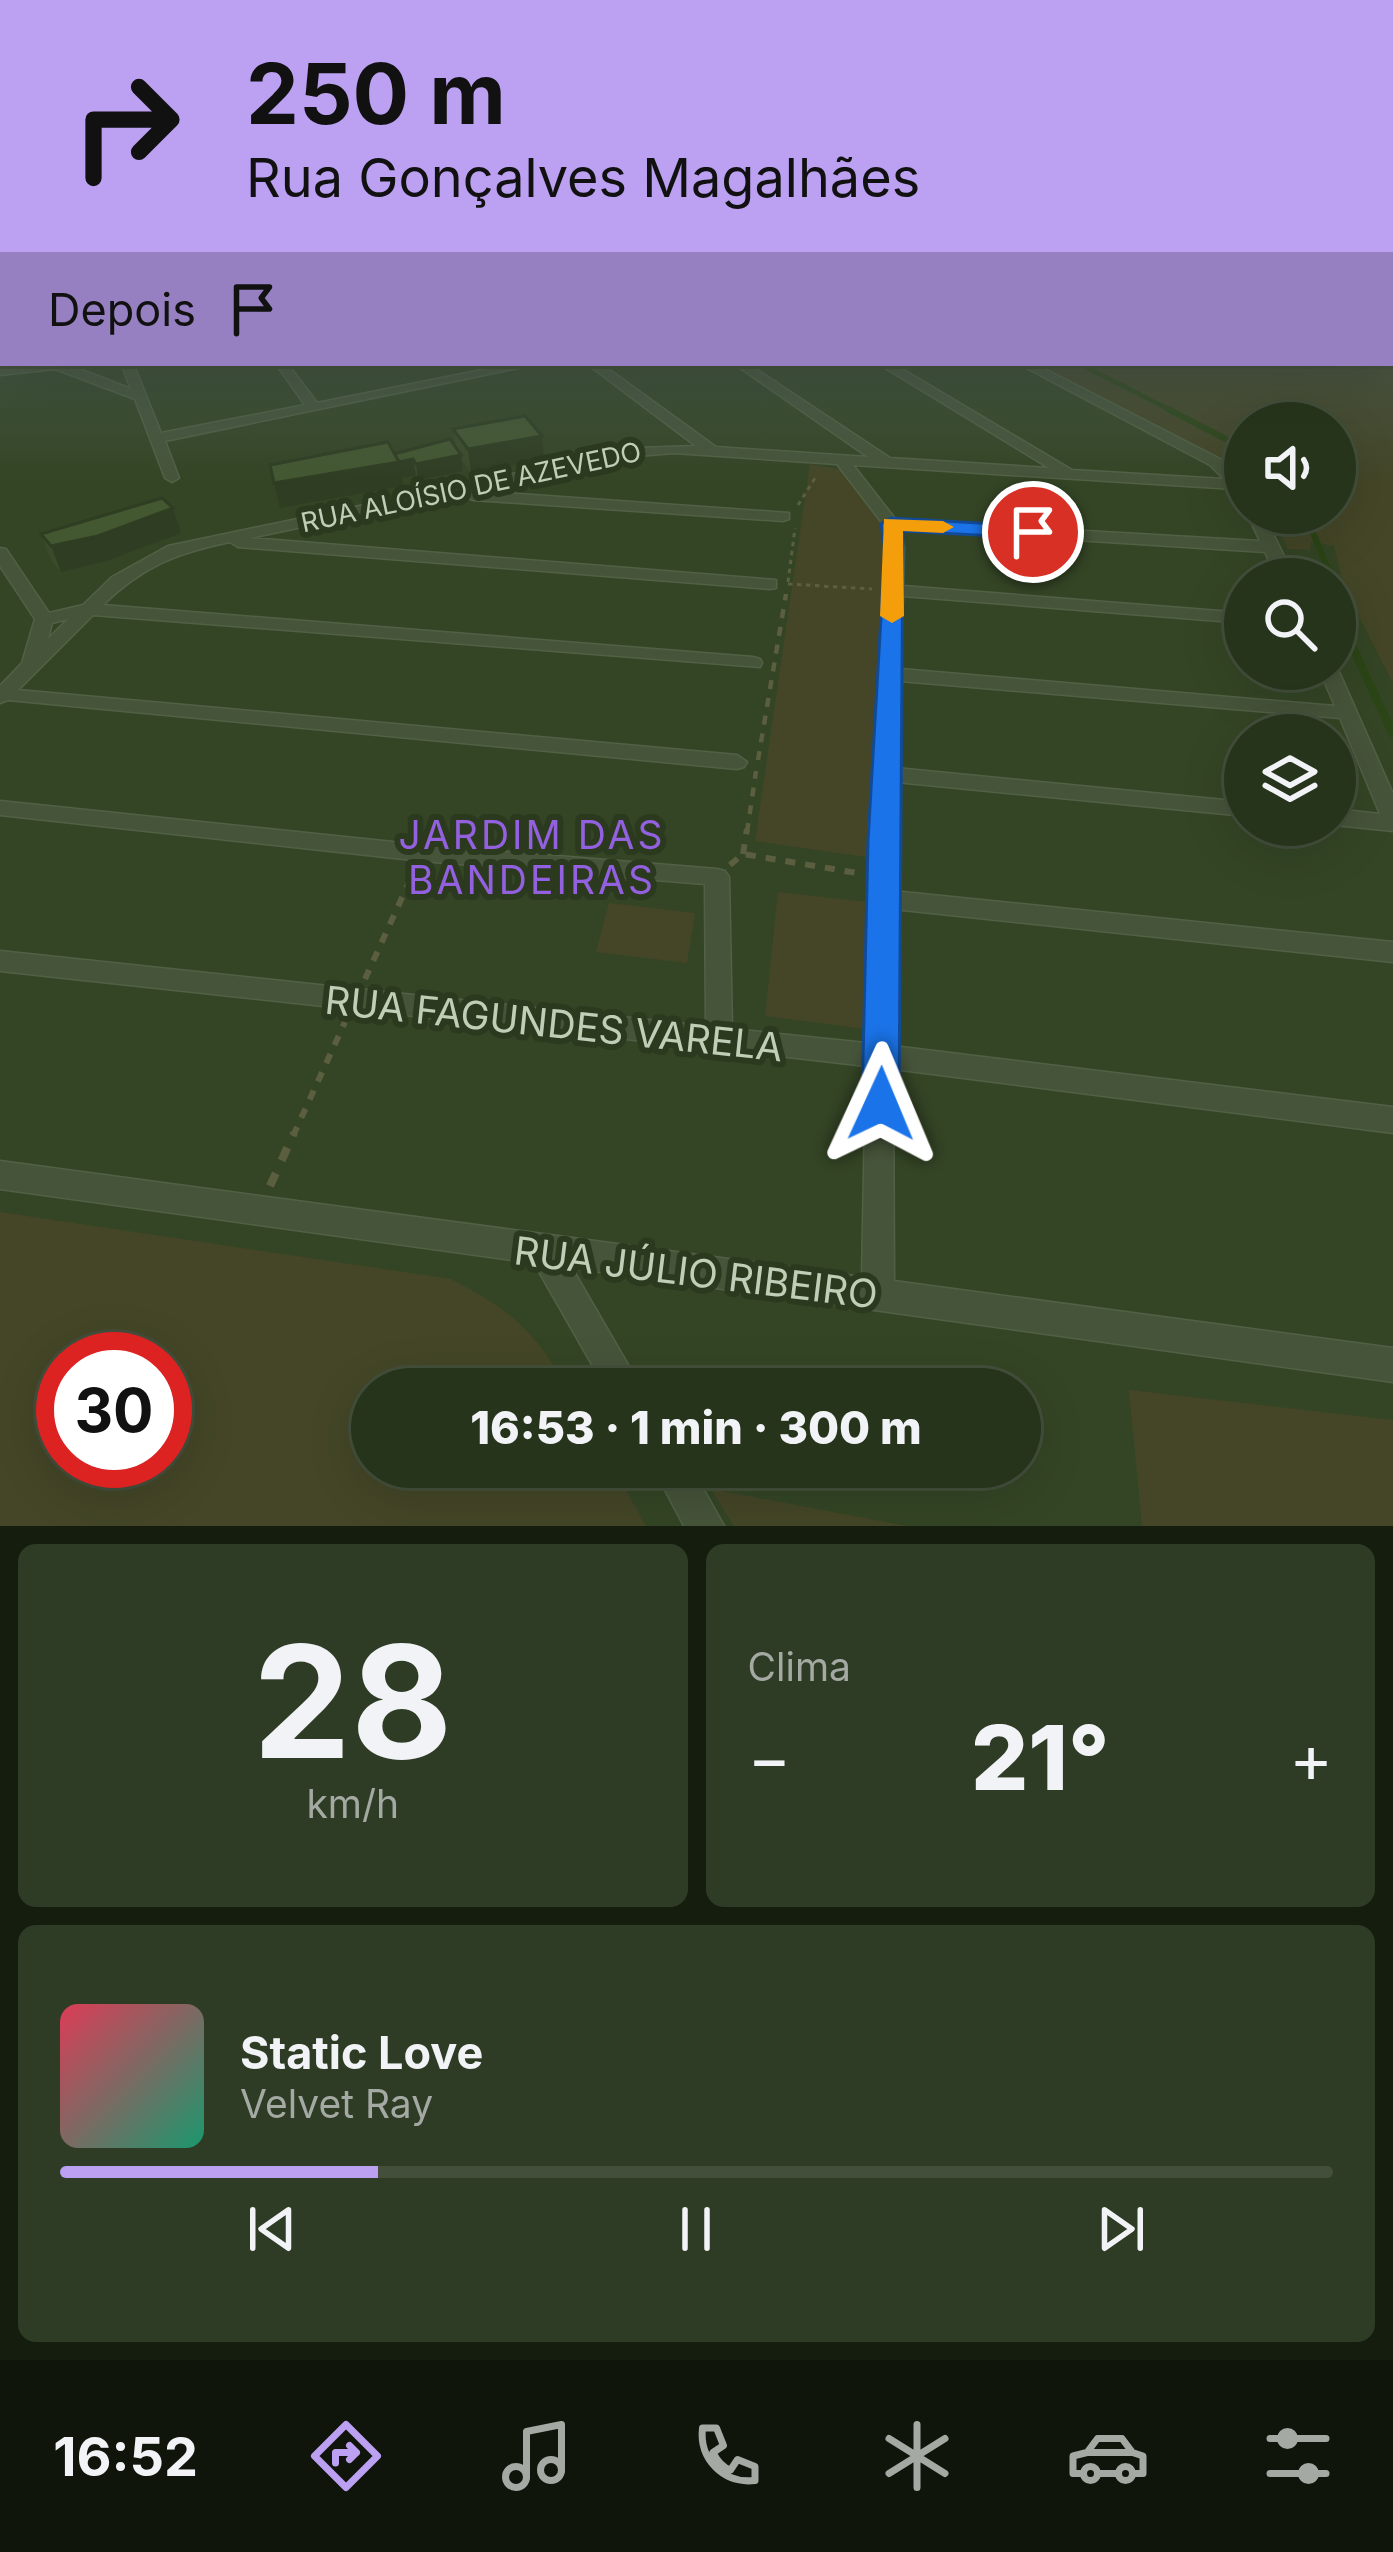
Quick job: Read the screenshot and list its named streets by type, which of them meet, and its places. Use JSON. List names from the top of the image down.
{
  "streets": {
    "street": ["RUA ALOÍSIO DE AZEVEDO", "RUA FAGUNDES VARELA", "RUA JÚLIO RIBEIRO"]
  },
  "districts": ["JARDIM DAS BANDEIRAS"],
  "page": {
    "turn": ["250 m", "Rua Gonçalves Magalhães"],
    "then": "Depois",
    "limit": "30",
    "trip": "16:53 · 1 min · 300 m",
    "tile": [
      ["28", "km/h"],
      "Clima"
    ],
    "heat": ["−", "21°", "+"],
    "song": ["Static Love", "Velvet Ray"],
    "tabs": "16:52"
  }
}
